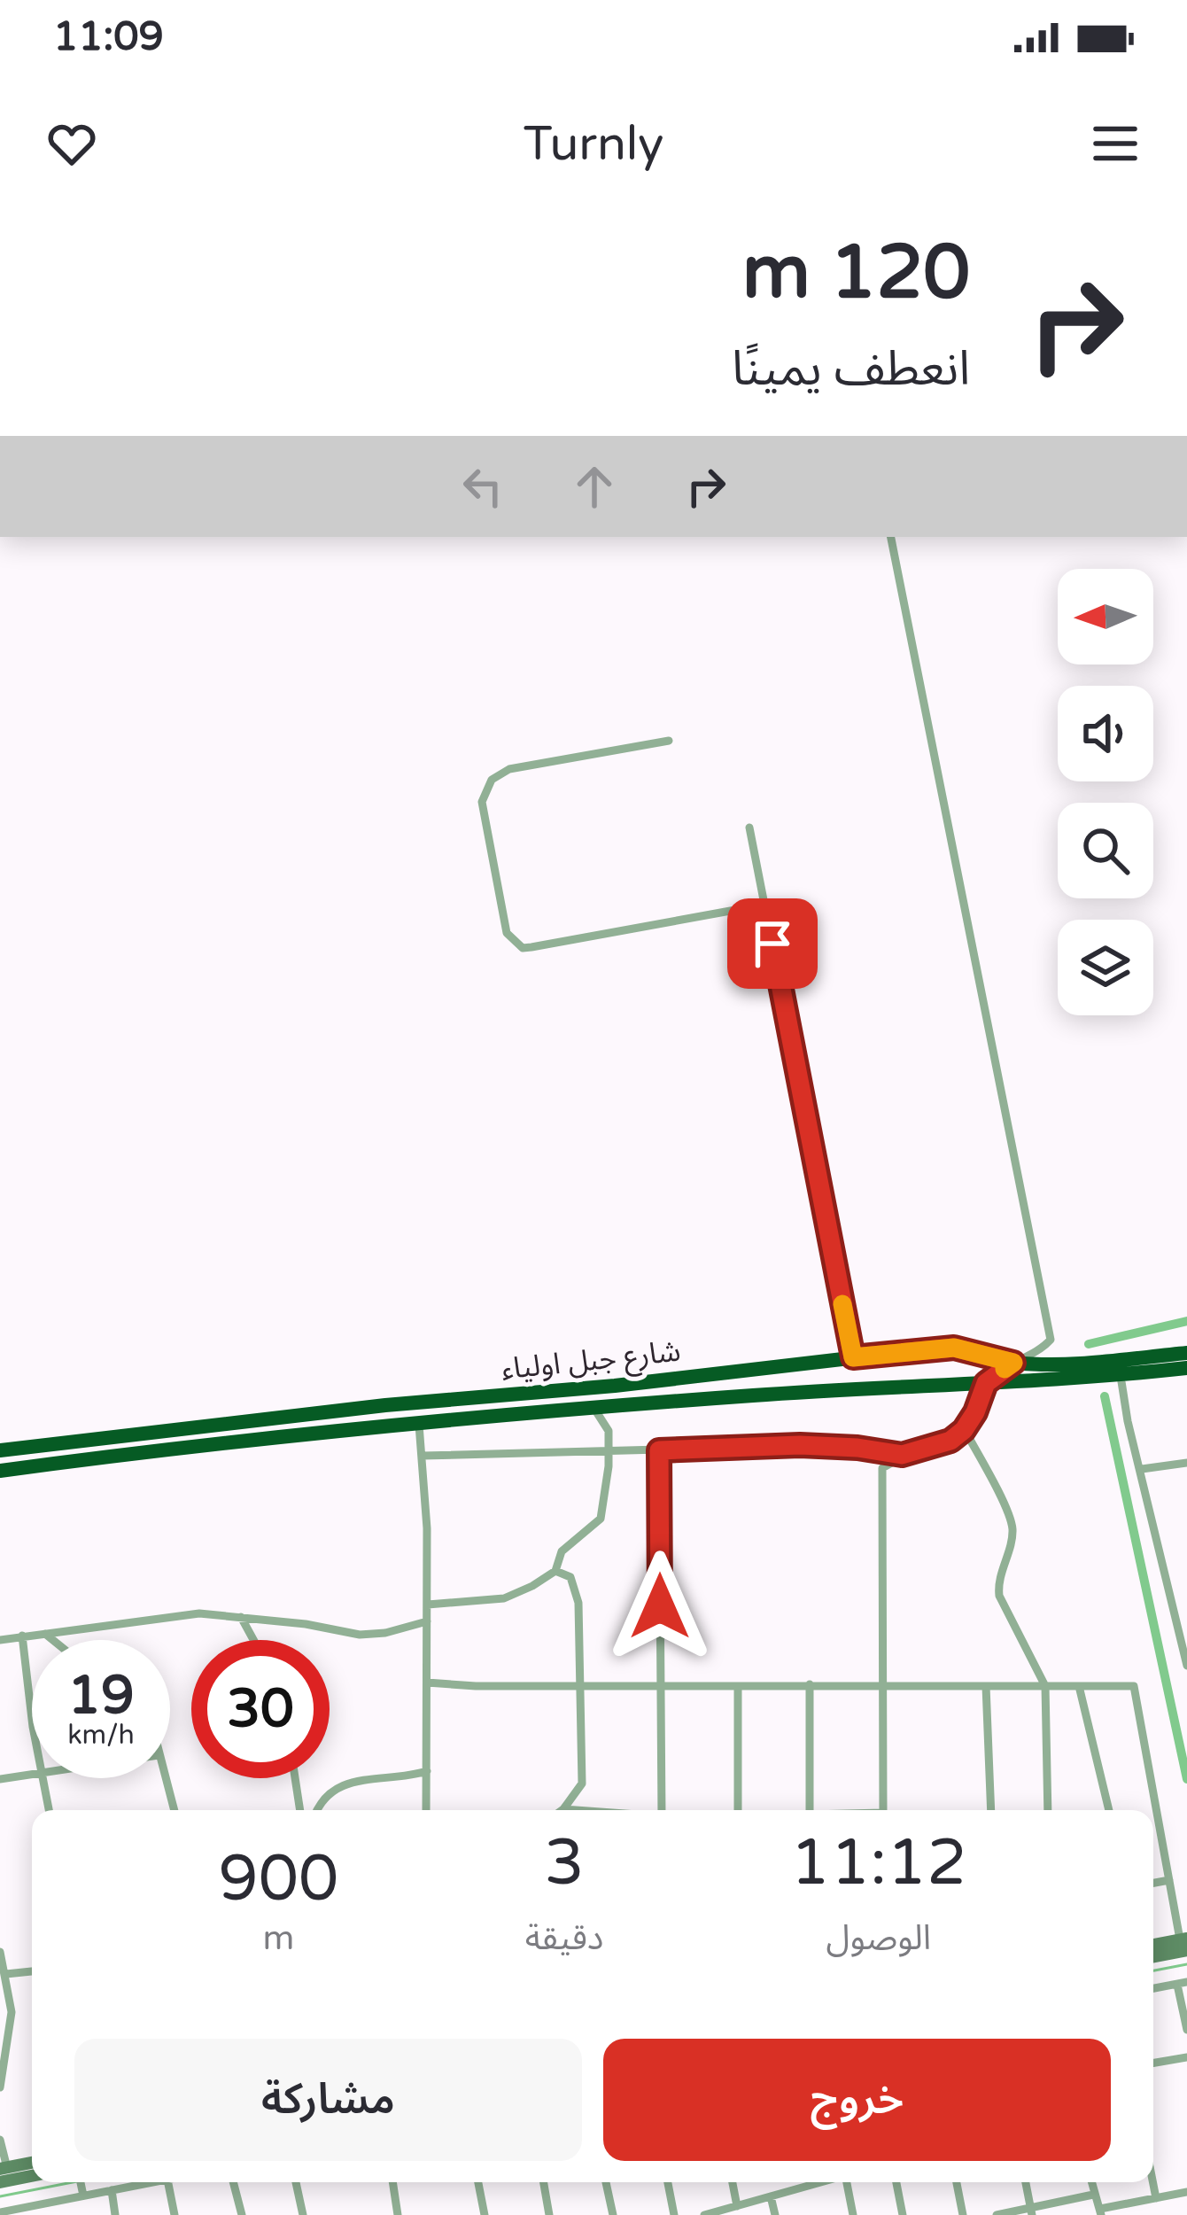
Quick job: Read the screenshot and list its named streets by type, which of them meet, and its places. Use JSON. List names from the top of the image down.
{
  "streets": {
    "highway": ["شارع جبل اولياء"]
  },
  "north": "left",
  "page": {
    "status": "11:09",
    "header": "Turnly",
    "turn": ["120 m", "انعطف يمينًا"],
    "speed": "19 km/h",
    "limit": "30",
    "eta": [
      "11:12",
      "الوصول",
      "3",
      "دقيقة",
      "900",
      "m"
    ],
    "buttons": ["خروج", "مشاركة"]
  }
}
